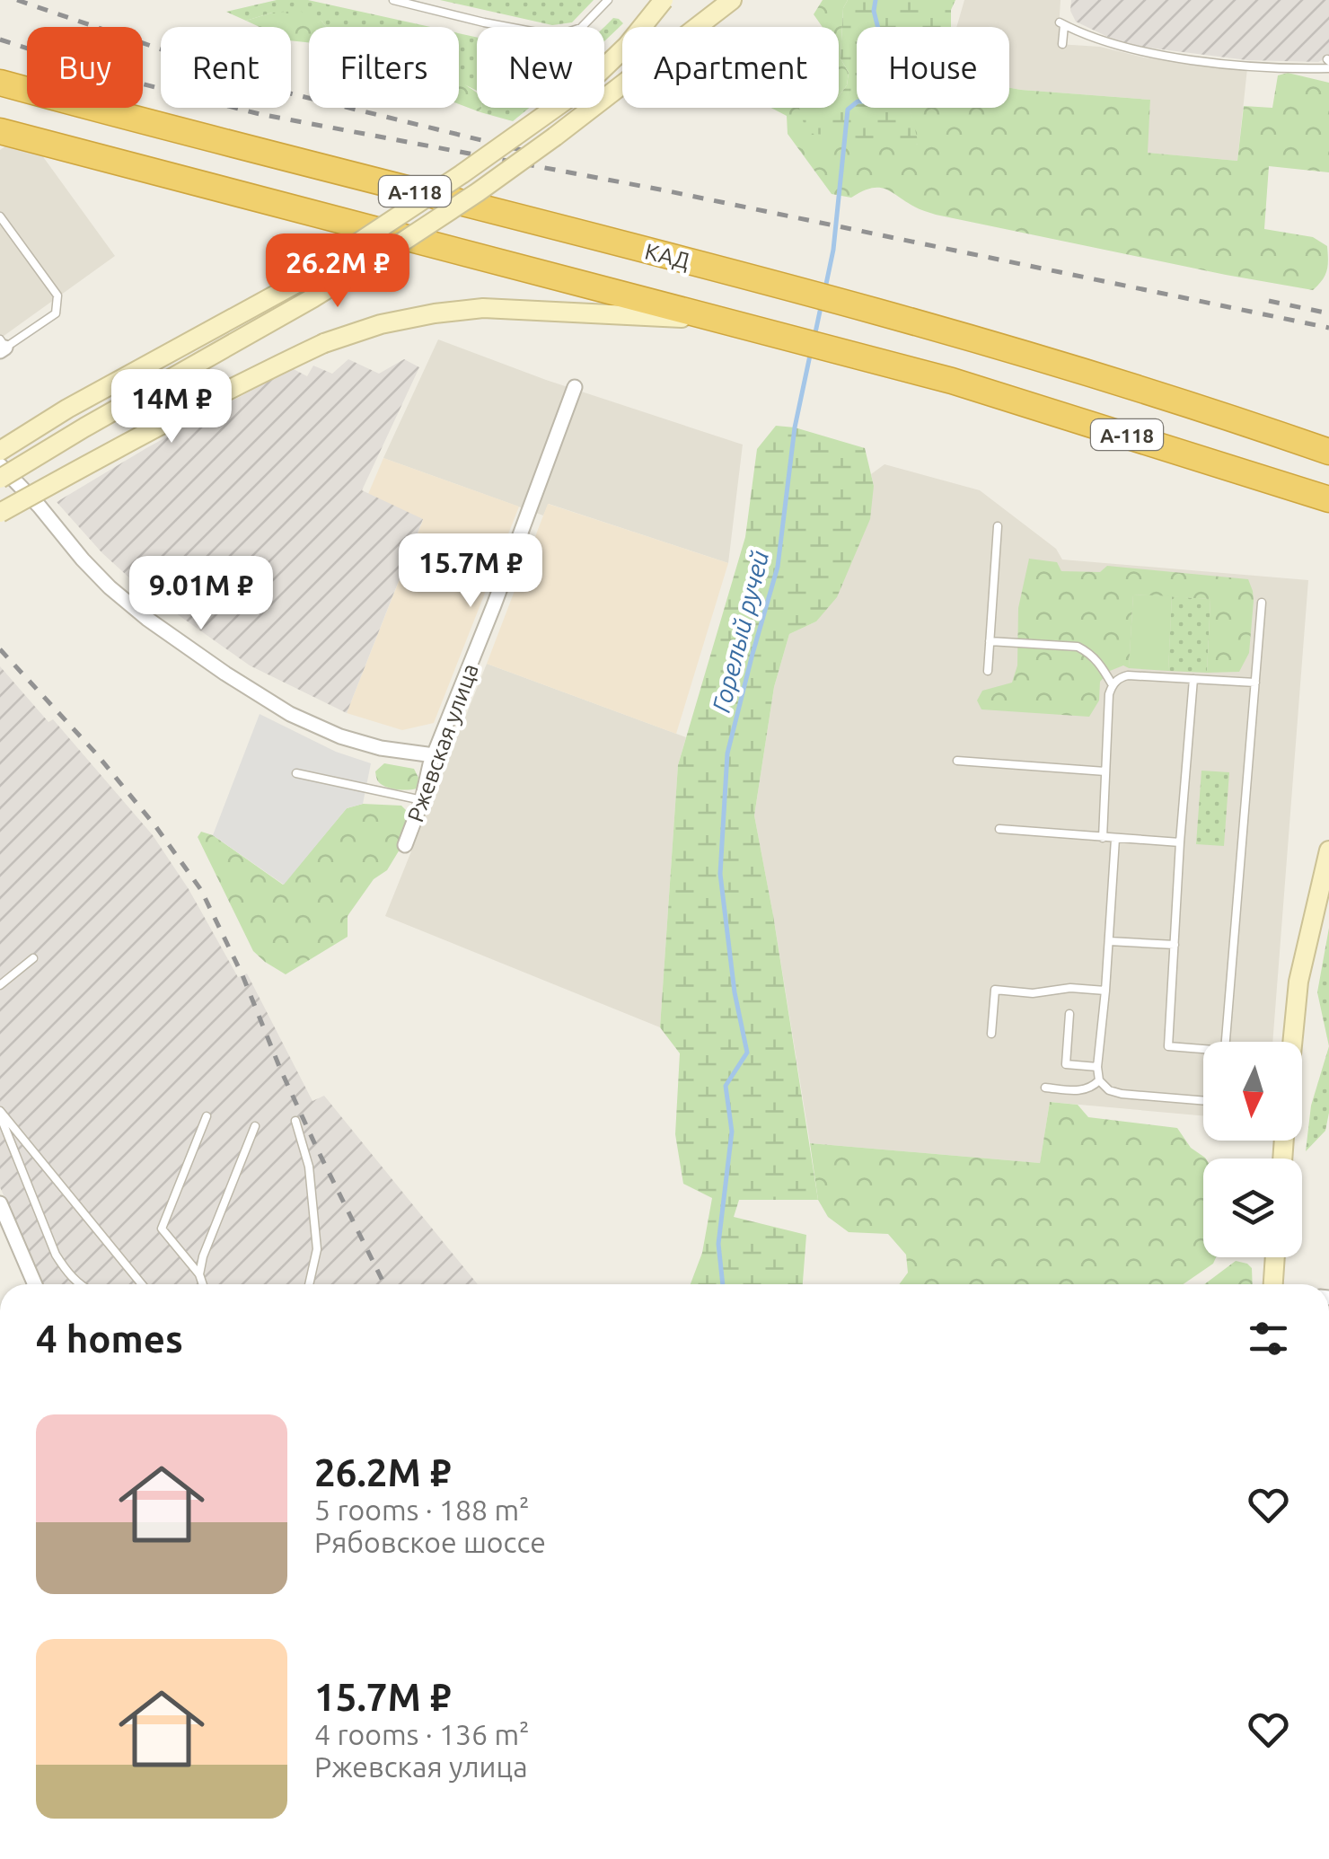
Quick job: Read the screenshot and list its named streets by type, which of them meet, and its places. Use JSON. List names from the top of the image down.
{
  "streets": {
    "highway": ["А-118", "КАД"],
    "street": ["Ржевская улица"]
  },
  "water": ["Горелый ручей"],
  "north": "bottom",
  "page": {
    "chip": [
      "Buy",
      "Rent",
      "Filters",
      "New",
      "Apartment",
      "House"
    ],
    "price": [
      "26.2M ₽",
      "14M ₽",
      "15.7M ₽",
      "9.01M ₽"
    ],
    "heading": "4 homes",
    "list": [
      {
        "name": "26.2M ₽",
        "note": "5 rooms · 188 m² · Рябовское шоссе"
      },
      {
        "name": "15.7M ₽",
        "note": "4 rooms · 136 m² · Ржевская улица"
      }
    ]
  }
}
